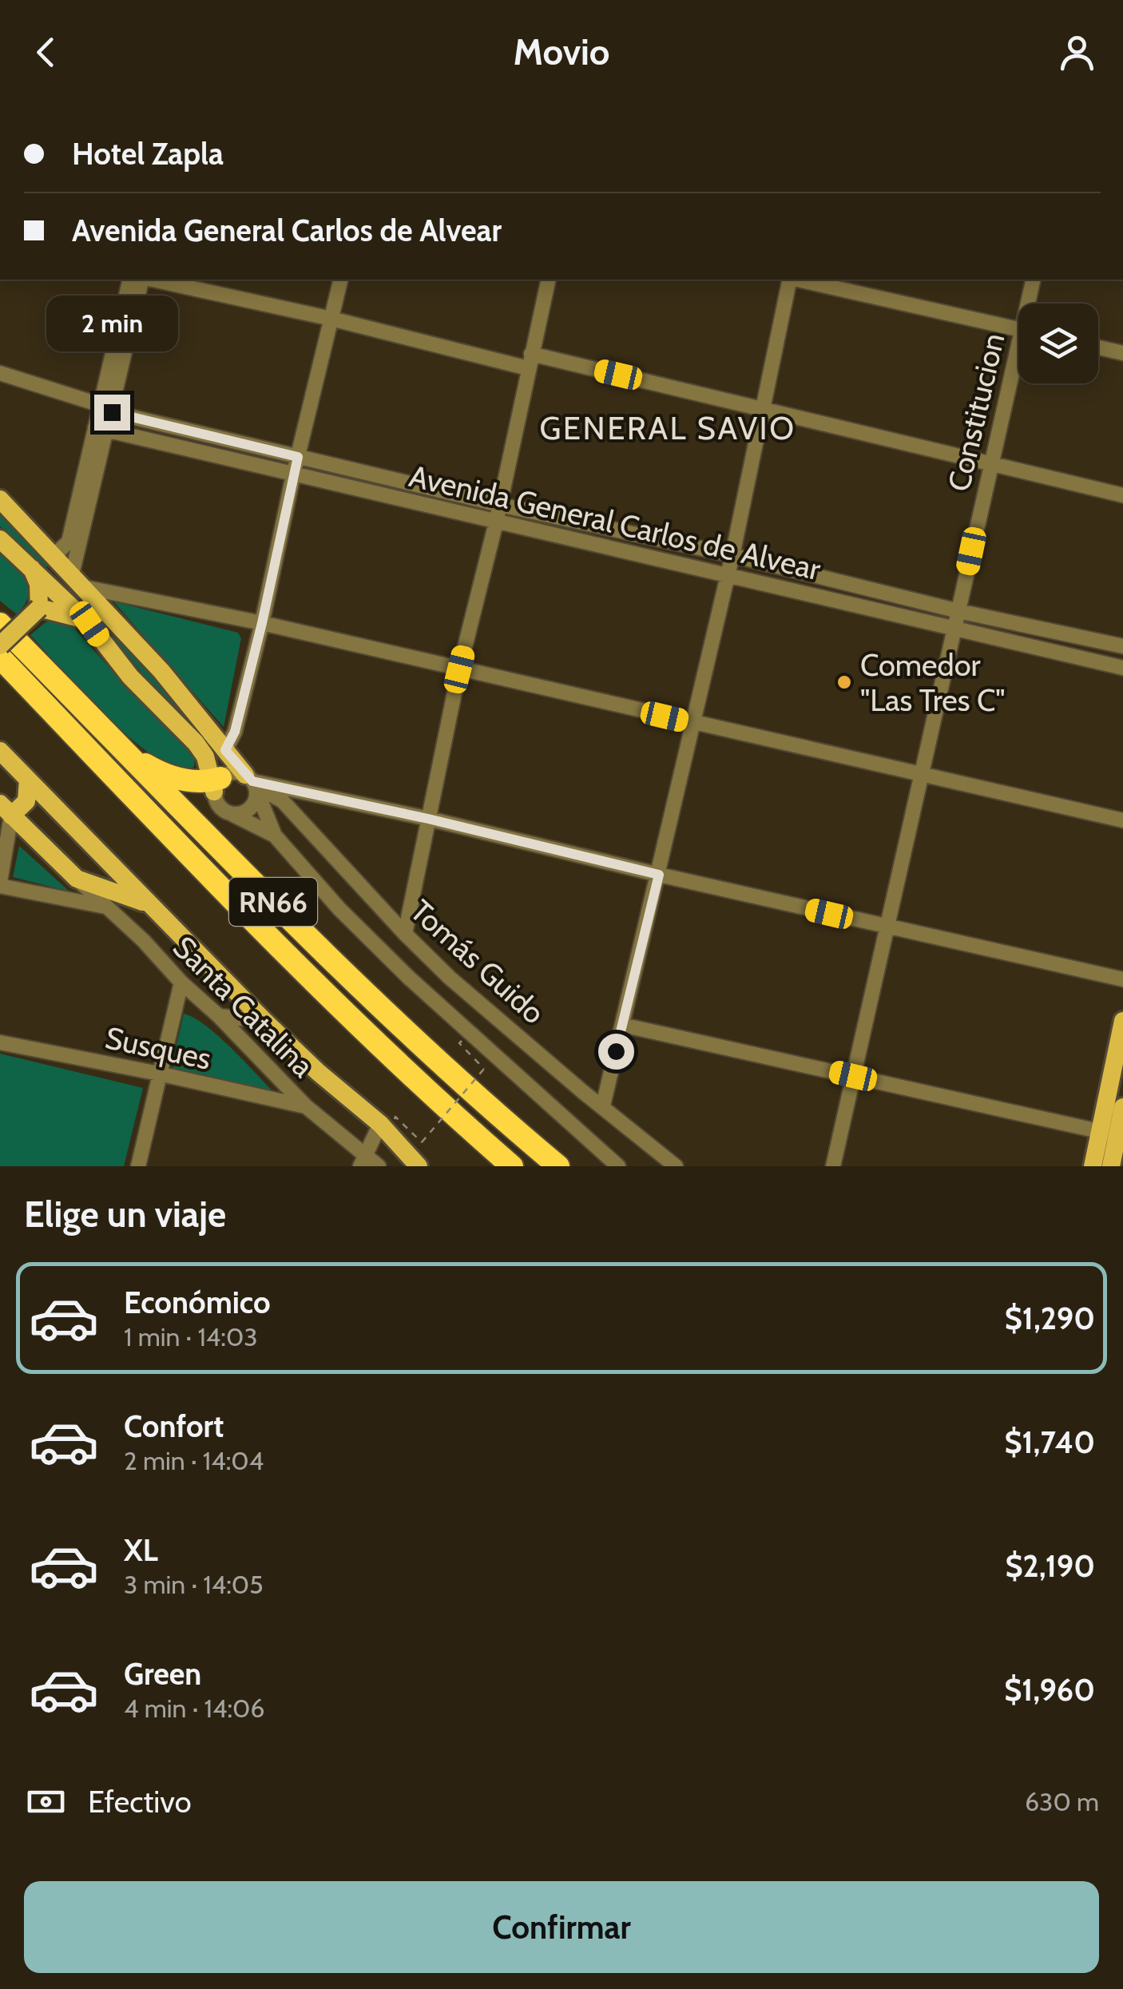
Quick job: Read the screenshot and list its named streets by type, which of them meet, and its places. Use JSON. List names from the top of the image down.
{
  "streets": {
    "highway": ["RN66"],
    "street": [
      "Constitucion",
      "Avenida General Carlos de Alvear",
      "Tomás Guido",
      "Santa Catalina",
      "Susques"
    ]
  },
  "crossings": [
    ["Constitucion", "Avenida General Carlos de Alvear"],
    ["Santa Catalina", "Susques"]
  ],
  "districts": ["GENERAL SAVIO"],
  "places": ["Comedor \"Las Tres C\""],
  "page": {
    "header": "Movio",
    "banner": ["Hotel Zapla", "Avenida General Carlos de Alvear"],
    "bubble": "2 min",
    "heading": "Elige un viaje",
    "list": [
      {
        "name": "Económico",
        "note": "1 min · 14:03",
        "value": "$1,290"
      },
      {
        "name": "Confort",
        "note": "2 min · 14:04",
        "value": "$1,740"
      },
      {
        "name": "XL",
        "note": "3 min · 14:05",
        "value": "$2,190"
      },
      {
        "name": "Green",
        "note": "4 min · 14:06",
        "value": "$1,960"
      }
    ],
    "pay": ["Efectivo", "630 m"],
    "buttons": "Confirmar"
  }
}
